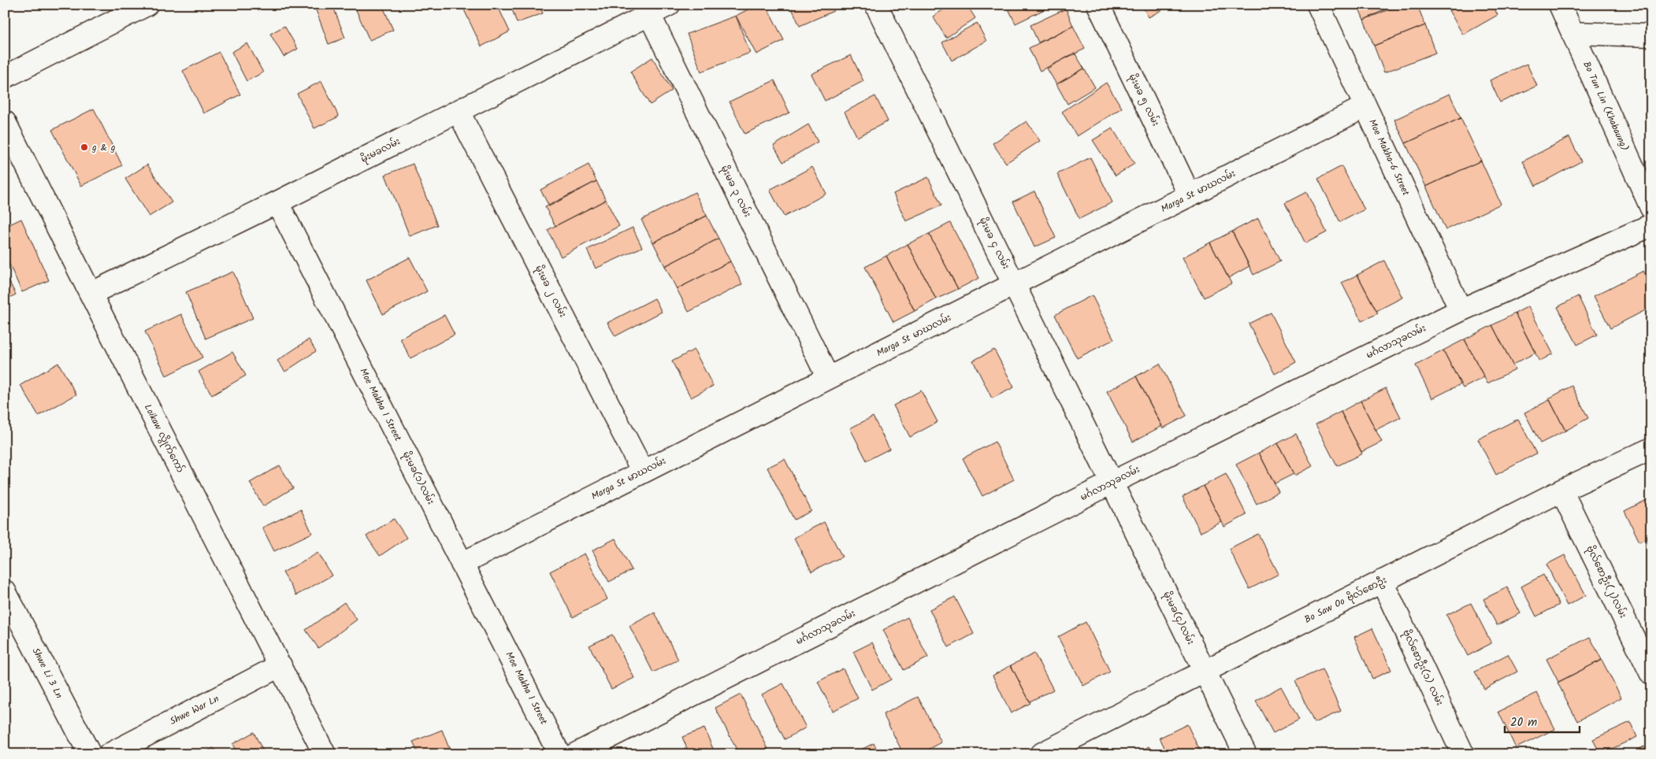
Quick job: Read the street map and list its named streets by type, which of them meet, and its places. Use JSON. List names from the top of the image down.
{
  "streets": {
    "street": [
      "မိုးမခ ၅ လမ်း",
      "Bo Tun Lin (Khabaung)",
      "မိုးမခလမ်း",
      "Moe Makha-6 Street",
      "မိုးမခ ၃ လမ်း",
      "Marga St မာဃလမ်း",
      "မိုးမခ ၄ လမ်း",
      "မိုးမခ ၂ လမ်း",
      "မင်္ဂလာသုခလမ်း",
      "Moe Makha 1 Street",
      "Loikaw လွိုက်ကော်",
      "မိုးမခ(၁)လမ်း",
      "ဗိုလ်စောဦး(၂)လမ်း",
      "Bo Saw Oo ဗိုလ်စောဦး",
      "မိုးမခ(၄)လမ်း",
      "ဗိုလ်စောဦး(၁) လမ်း",
      "Shwe Li 3 Ln",
      "Shwe War Ln"
    ]
  },
  "crossings": [
    ["မိုးမခ ၅ လမ်း", "Marga St မာဃလမ်း"],
    ["မိုးမခလမ်း", "မိုးမခ ၃ လမ်း"],
    ["မိုးမခလမ်း", "မိုးမခ ၂ လမ်း"],
    ["မိုးမခလမ်း", "Moe Makha 1 Street"],
    ["မိုးမခလမ်း", "Loikaw လွိုက်ကော်"],
    ["မိုးမခလမ်း", "မိုးမခ(၁)လမ်း"],
    ["Moe Makha-6 Street", "Marga St မာဃလမ်း"],
    ["Moe Makha-6 Street", "မင်္ဂလာသုခလမ်း"],
    ["မိုးမခ ၃ လမ်း", "Marga St မာဃလမ်း"],
    ["Marga St မာဃလမ်း", "မိုးမခ ၄ လမ်း"],
    ["Marga St မာဃလမ်း", "မိုးမခ ၂ လမ်း"],
    ["Marga St မာဃလမ်း", "Moe Makha 1 Street"],
    ["မိုးမခ ၄ လမ်း", "မင်္ဂလာသုခလမ်း"],
    ["မိုးမခ ၄ လမ်း", "မိုးမခ(၄)လမ်း"],
    ["မင်္ဂလာသုခလမ်း", "မိုးမခ(၄)လမ်း"],
    ["Moe Makha 1 Street", "မိုးမခ(၁)လမ်း"],
    ["Loikaw လွိုက်ကော်", "Shwe War Ln"],
    ["ဗိုလ်စောဦး(၂)လမ်း", "Bo Saw Oo ဗိုလ်စောဦး"],
    ["Bo Saw Oo ဗိုလ်စောဦး", "မိုးမခ(၄)လမ်း"],
    ["Bo Saw Oo ဗိုလ်စောဦး", "ဗိုလ်စောဦး(၁) လမ်း"]
  ],
  "places": ["g & g"],
  "scale_bar": "20 m"
}
